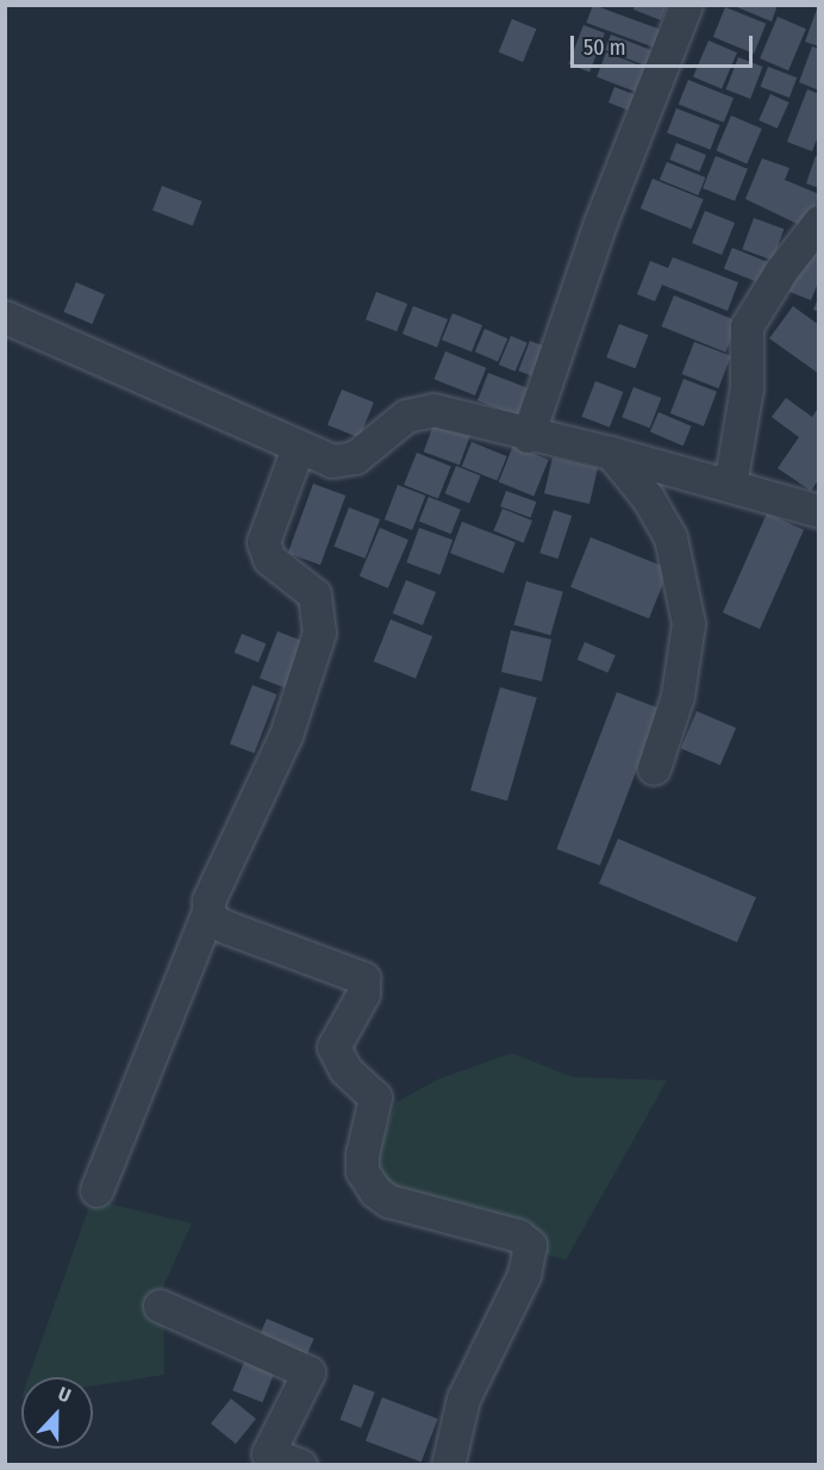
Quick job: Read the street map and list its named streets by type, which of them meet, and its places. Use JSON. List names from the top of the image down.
{
  "scale_bar": "50 m",
  "north": "top"
}
